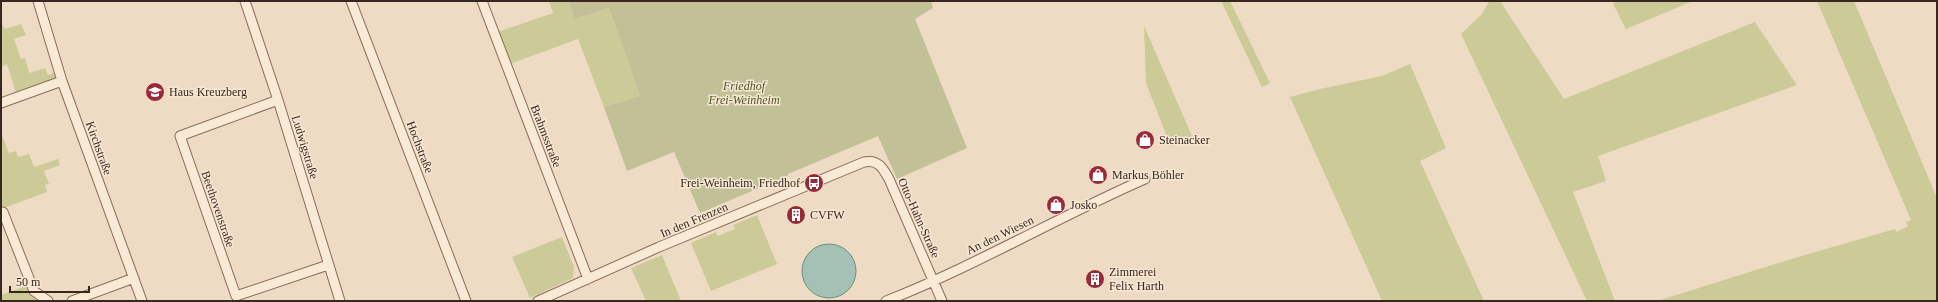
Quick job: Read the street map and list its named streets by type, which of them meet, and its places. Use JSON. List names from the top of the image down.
{
  "streets": {
    "street": [
      "Brahmsstraße",
      "Ludwigstraße",
      "Hochstraße",
      "Kirchstraße",
      "Beethovenstraße",
      "Otto-Hahn-Straße",
      "In den Frenzen",
      "An den Wiesen"
    ]
  },
  "crossings": [
    ["Brahmsstraße", "In den Frenzen"],
    ["Ludwigstraße", "Beethovenstraße"],
    ["Otto-Hahn-Straße", "In den Frenzen"],
    ["Otto-Hahn-Straße", "An den Wiesen"]
  ],
  "parks": ["Friedhof Frei-Weinheim"],
  "places": {
    "school or university": ["Haus Kreuzberg"],
    "shop": ["Steinacker", "Markus Böhler", "Josko"],
    "bus stop": ["Frei-Weinheim, Friedhof"],
    "building": ["CVFW", "Zimmerei Felix Harth"]
  },
  "scale_bar": "50 m"
}
